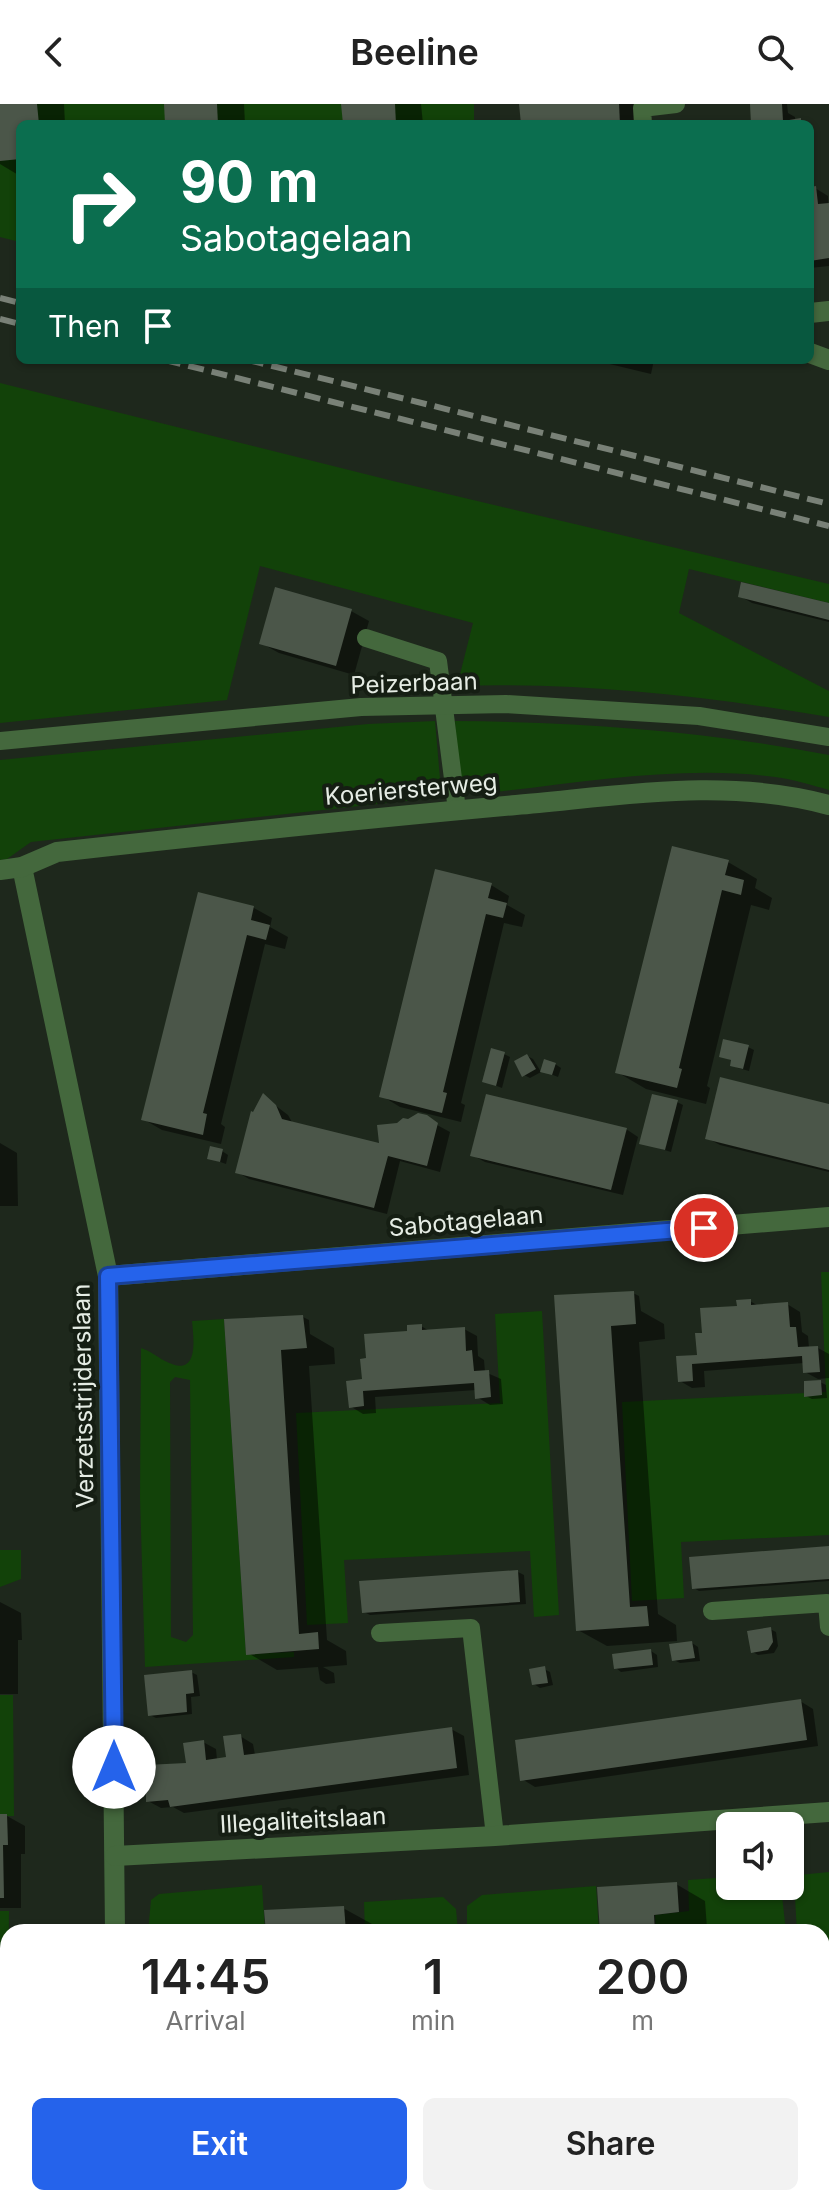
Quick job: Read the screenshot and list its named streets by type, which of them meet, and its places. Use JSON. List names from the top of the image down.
{
  "streets": {
    "street": [
      "Koeriersterweg",
      "Sabotagelaan",
      "Verzetsstrijderslaan",
      "Illegaliteitslaan"
    ],
    "lane": ["Peizerbaan"]
  },
  "crossings": [
    ["Koeriersterweg", "Verzetsstrijderslaan"],
    ["Sabotagelaan", "Verzetsstrijderslaan"],
    ["Verzetsstrijderslaan", "Illegaliteitslaan"]
  ],
  "page": {
    "header": "Beeline",
    "turn": ["90 m", "Sabotagelaan"],
    "then": "Then",
    "eta": [
      "14:45",
      "Arrival",
      "1",
      "min",
      "200",
      "m"
    ],
    "buttons": ["Exit", "Share"]
  }
}
